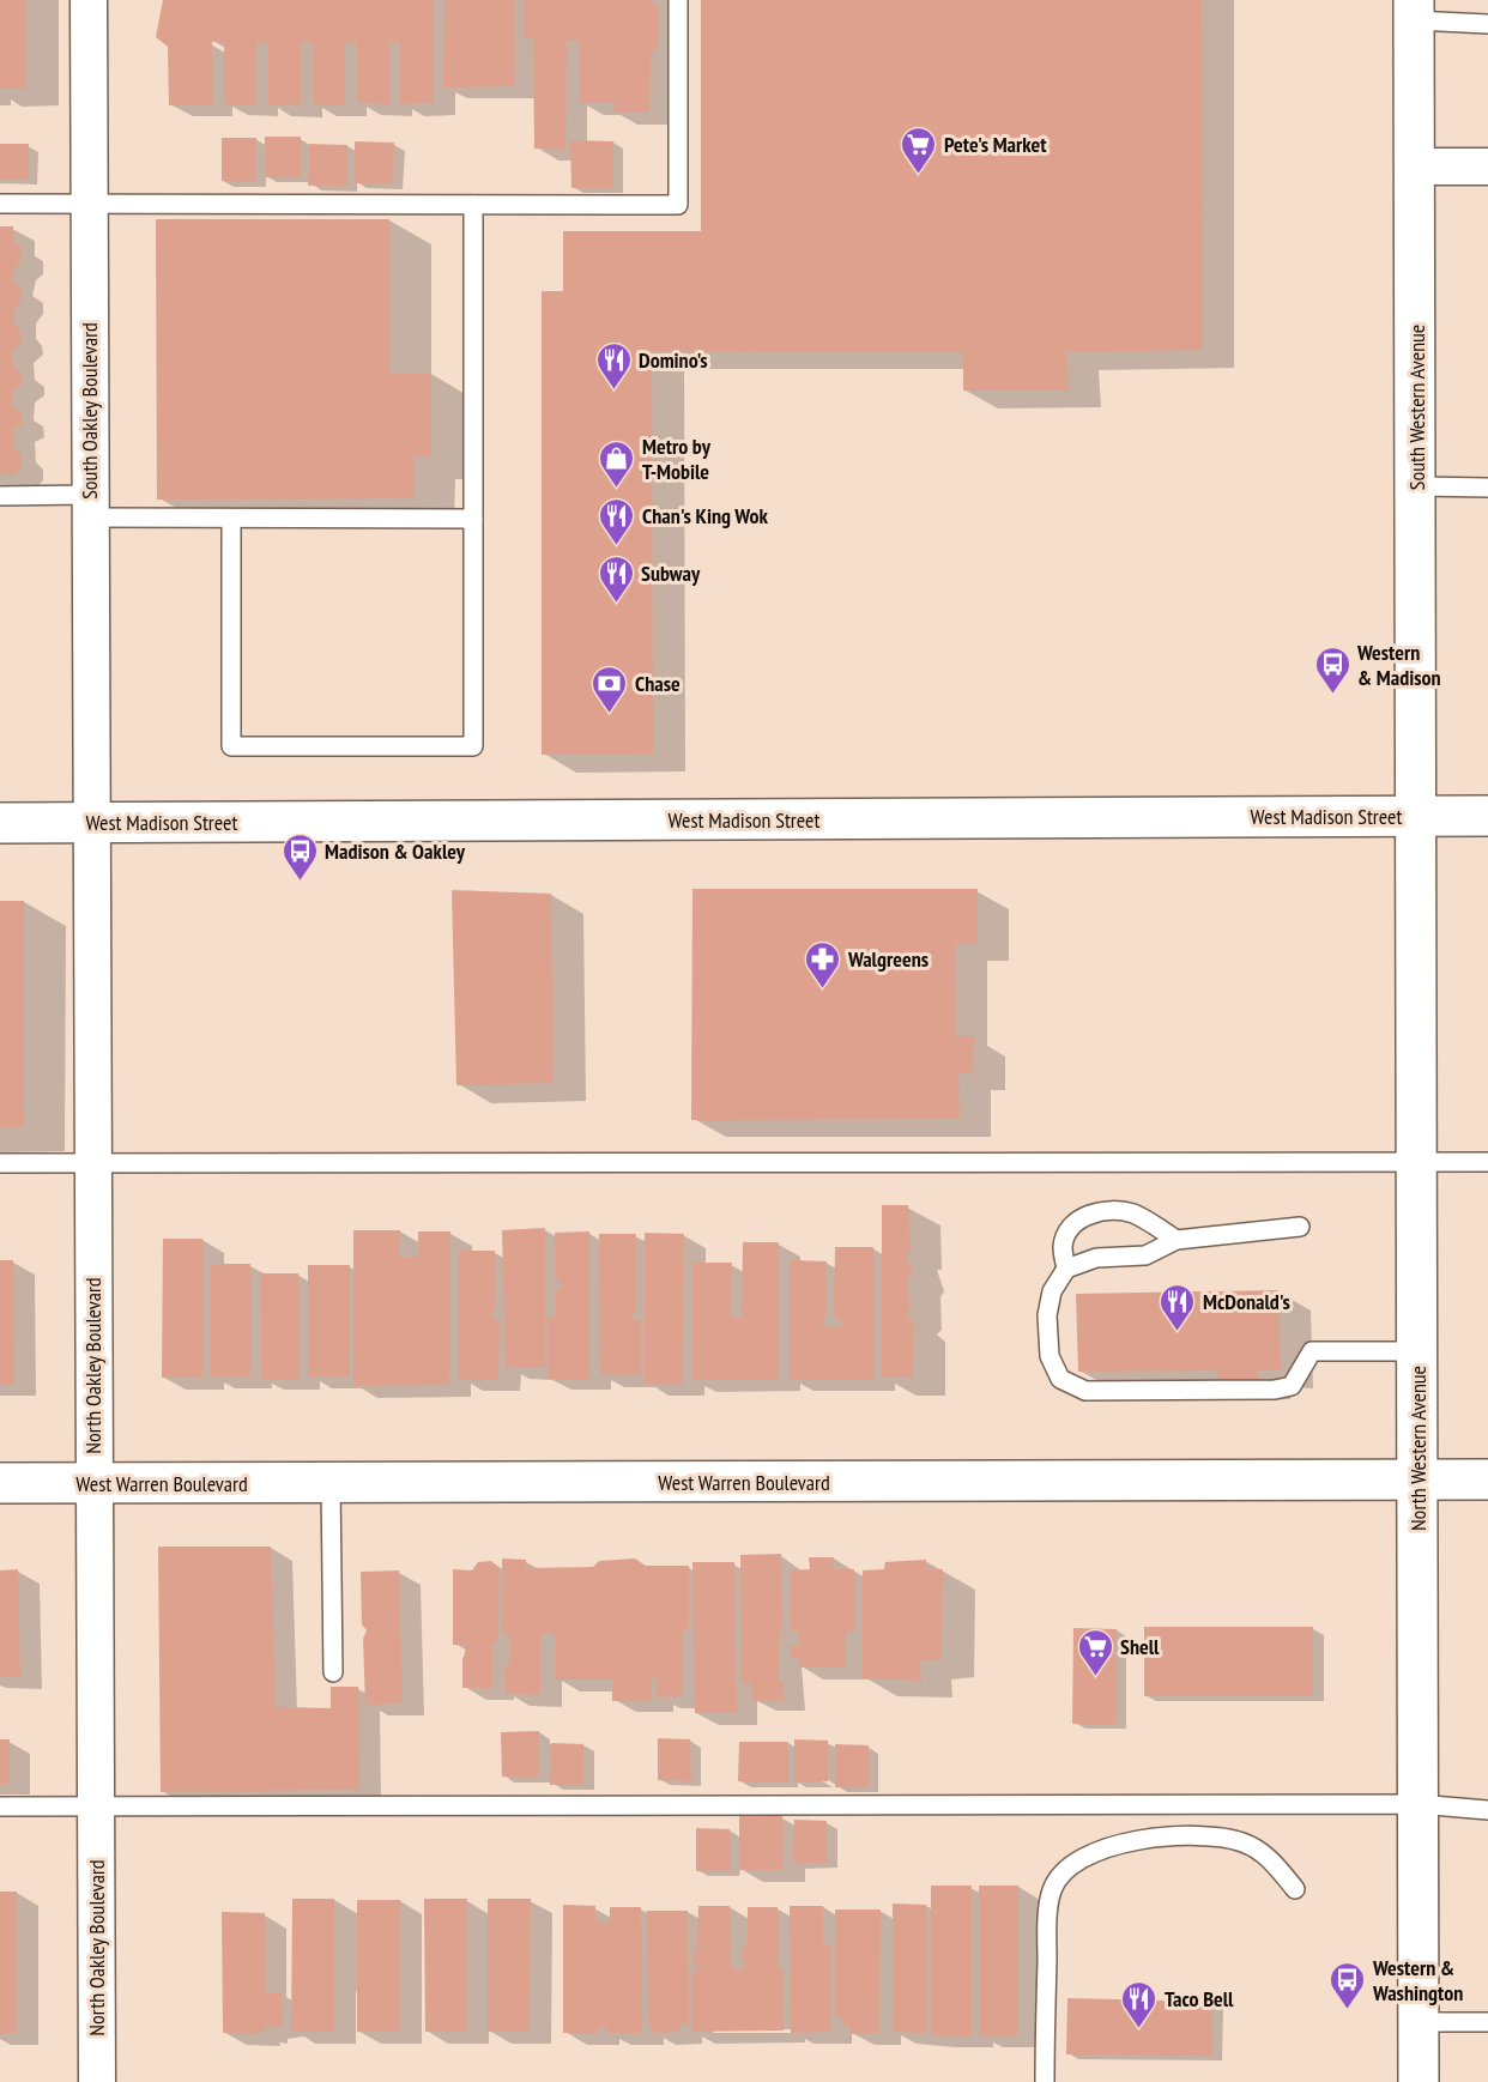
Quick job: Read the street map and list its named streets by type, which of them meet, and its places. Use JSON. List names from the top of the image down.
{
  "streets": {
    "main road": [
      "South Western Avenue",
      "West Madison Street",
      "North Western Avenue",
      "West Warren Boulevard"
    ],
    "street": ["South Oakley Boulevard", "North Oakley Boulevard"]
  },
  "crossings": [
    ["South Western Avenue", "West Madison Street"],
    ["South Western Avenue", "North Western Avenue"],
    ["South Oakley Boulevard", "West Madison Street"],
    ["South Oakley Boulevard", "North Oakley Boulevard"],
    ["West Madison Street", "North Oakley Boulevard"],
    ["West Madison Street", "North Western Avenue"],
    ["North Oakley Boulevard", "West Warren Boulevard"],
    ["North Western Avenue", "West Warren Boulevard"]
  ],
  "places": {
    "supermarket": ["Pete's Market", "Shell"],
    "restaurant": [
      "Domino's",
      "Chan's King Wok",
      "Subway",
      "McDonald's",
      "Taco Bell"
    ],
    "shop": ["Metro by T-Mobile"],
    "bus stop": ["Western & Madison", "Madison & Oakley", "Western & Washington"],
    "bank": ["Chase"],
    "pharmacy": ["Walgreens"]
  }
}
